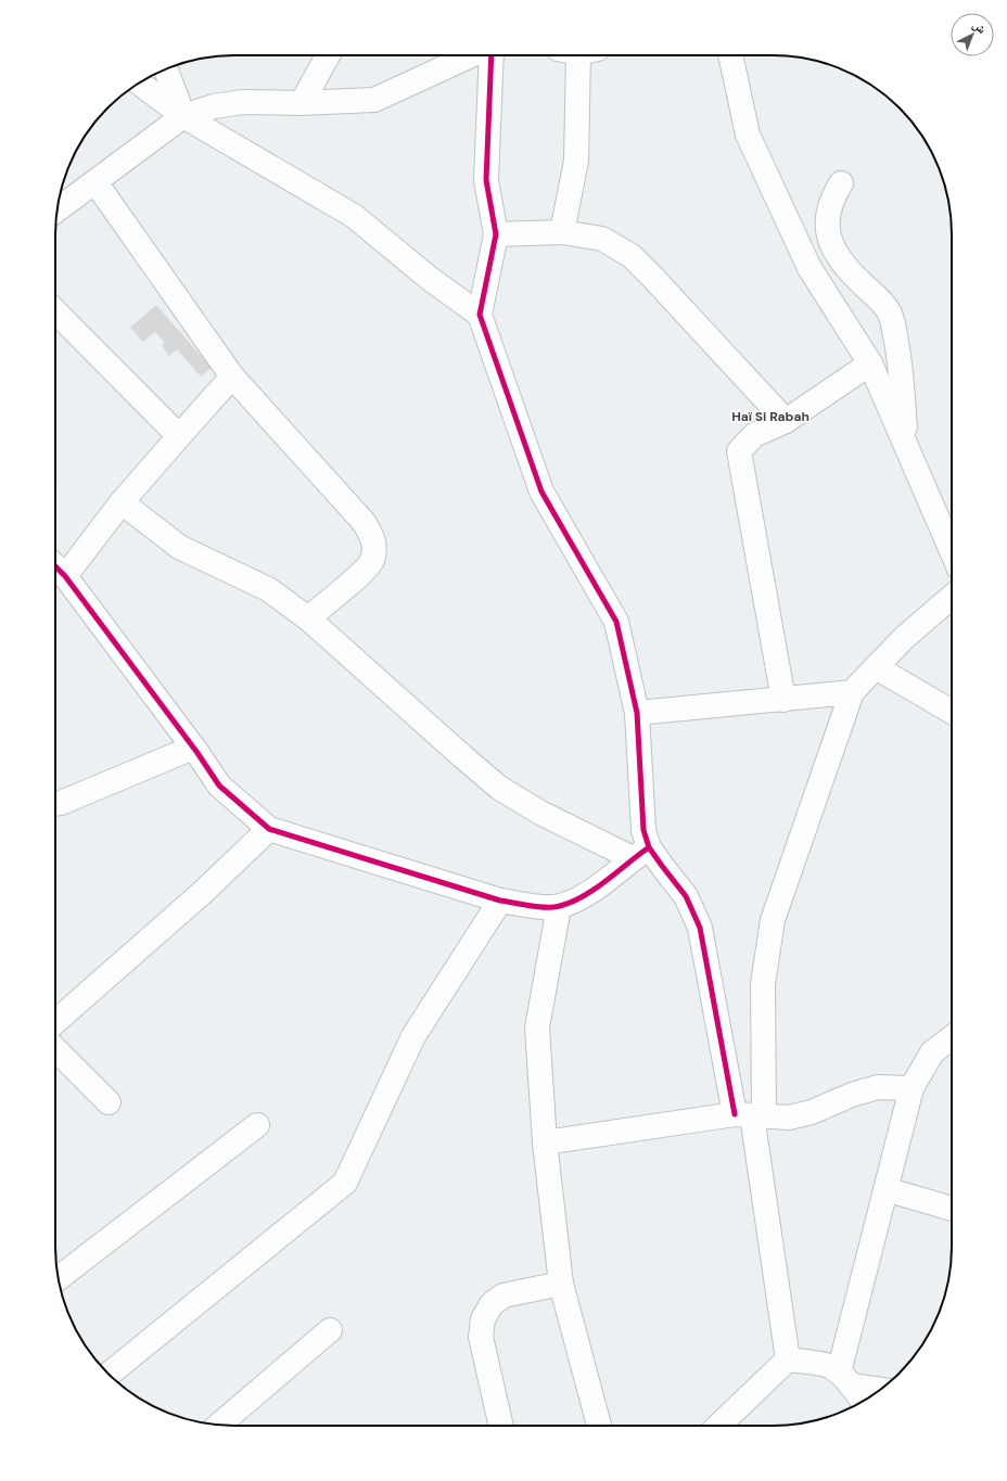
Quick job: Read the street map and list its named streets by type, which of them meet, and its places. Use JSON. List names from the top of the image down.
{
  "districts": ["Haï Si Rabah"],
  "north": "top right"
}
